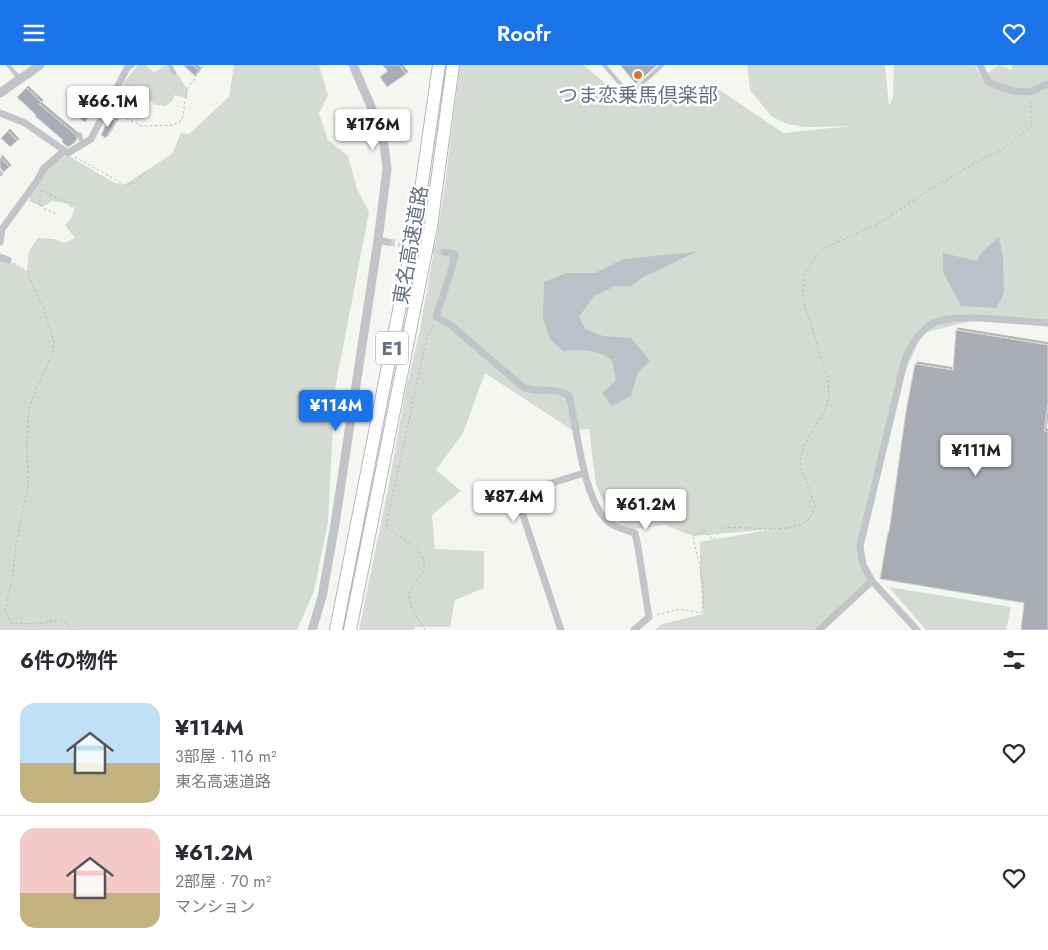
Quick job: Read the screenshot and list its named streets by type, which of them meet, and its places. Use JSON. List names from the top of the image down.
{
  "streets": {
    "highway": ["東名高速道路", "E1"]
  },
  "places": ["つま恋乗馬倶楽部"],
  "page": {
    "header": "Roofr",
    "price": [
      "¥66.1M",
      "¥176M",
      "¥114M",
      "¥111M",
      "¥87.4M",
      "¥61.2M"
    ],
    "heading": "6件の物件",
    "list": [
      {
        "name": "¥114M",
        "note": "3部屋 · 116 m² · 東名高速道路"
      },
      {
        "name": "¥61.2M",
        "note": "2部屋 · 70 m² · マンション"
      }
    ]
  }
}
